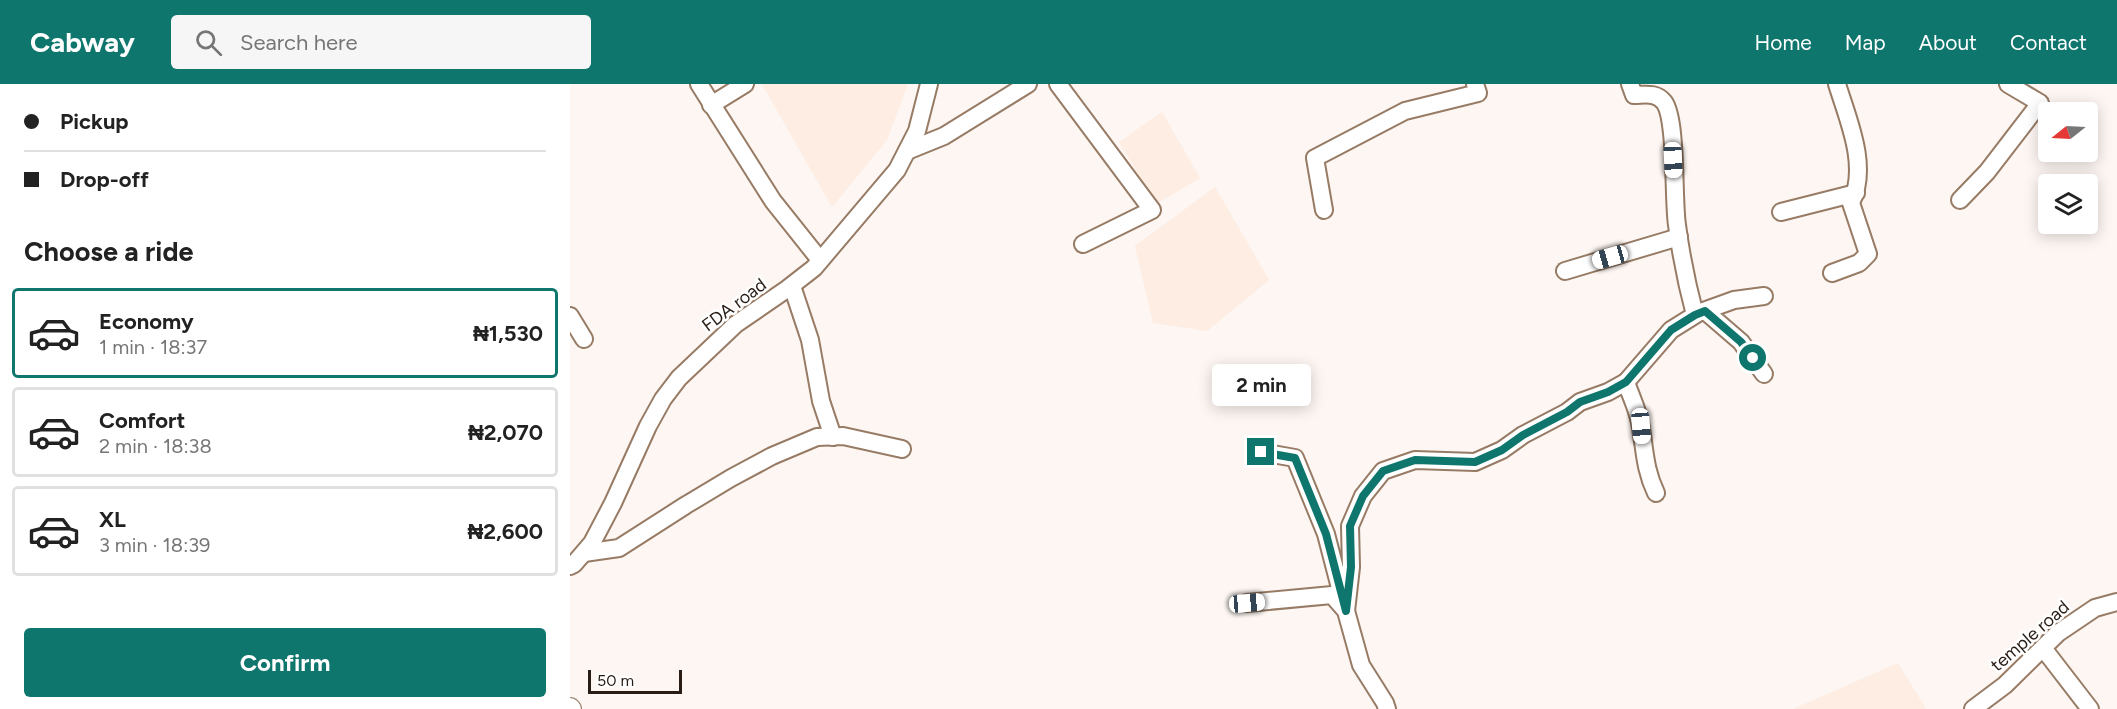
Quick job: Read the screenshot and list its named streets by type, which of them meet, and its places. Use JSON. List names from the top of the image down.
{
  "streets": {
    "street": ["FDA road", "temple road"]
  },
  "scale_bar": "50 m",
  "north": "left",
  "page": {
    "header": "Cabway",
    "search": "Search here",
    "nav": [
      "Home",
      "Map",
      "About",
      "Contact"
    ],
    "banner": ["Pickup", "Drop-off"],
    "heading": "Choose a ride",
    "list": [
      {
        "name": "Economy",
        "note": "1 min · 18:37",
        "value": "₦1,530"
      },
      {
        "name": "Comfort",
        "note": "2 min · 18:38",
        "value": "₦2,070"
      },
      {
        "name": "XL",
        "note": "3 min · 18:39",
        "value": "₦2,600"
      }
    ],
    "bubble": "2 min",
    "buttons": "Confirm",
    "scale": "50 m"
  }
}
